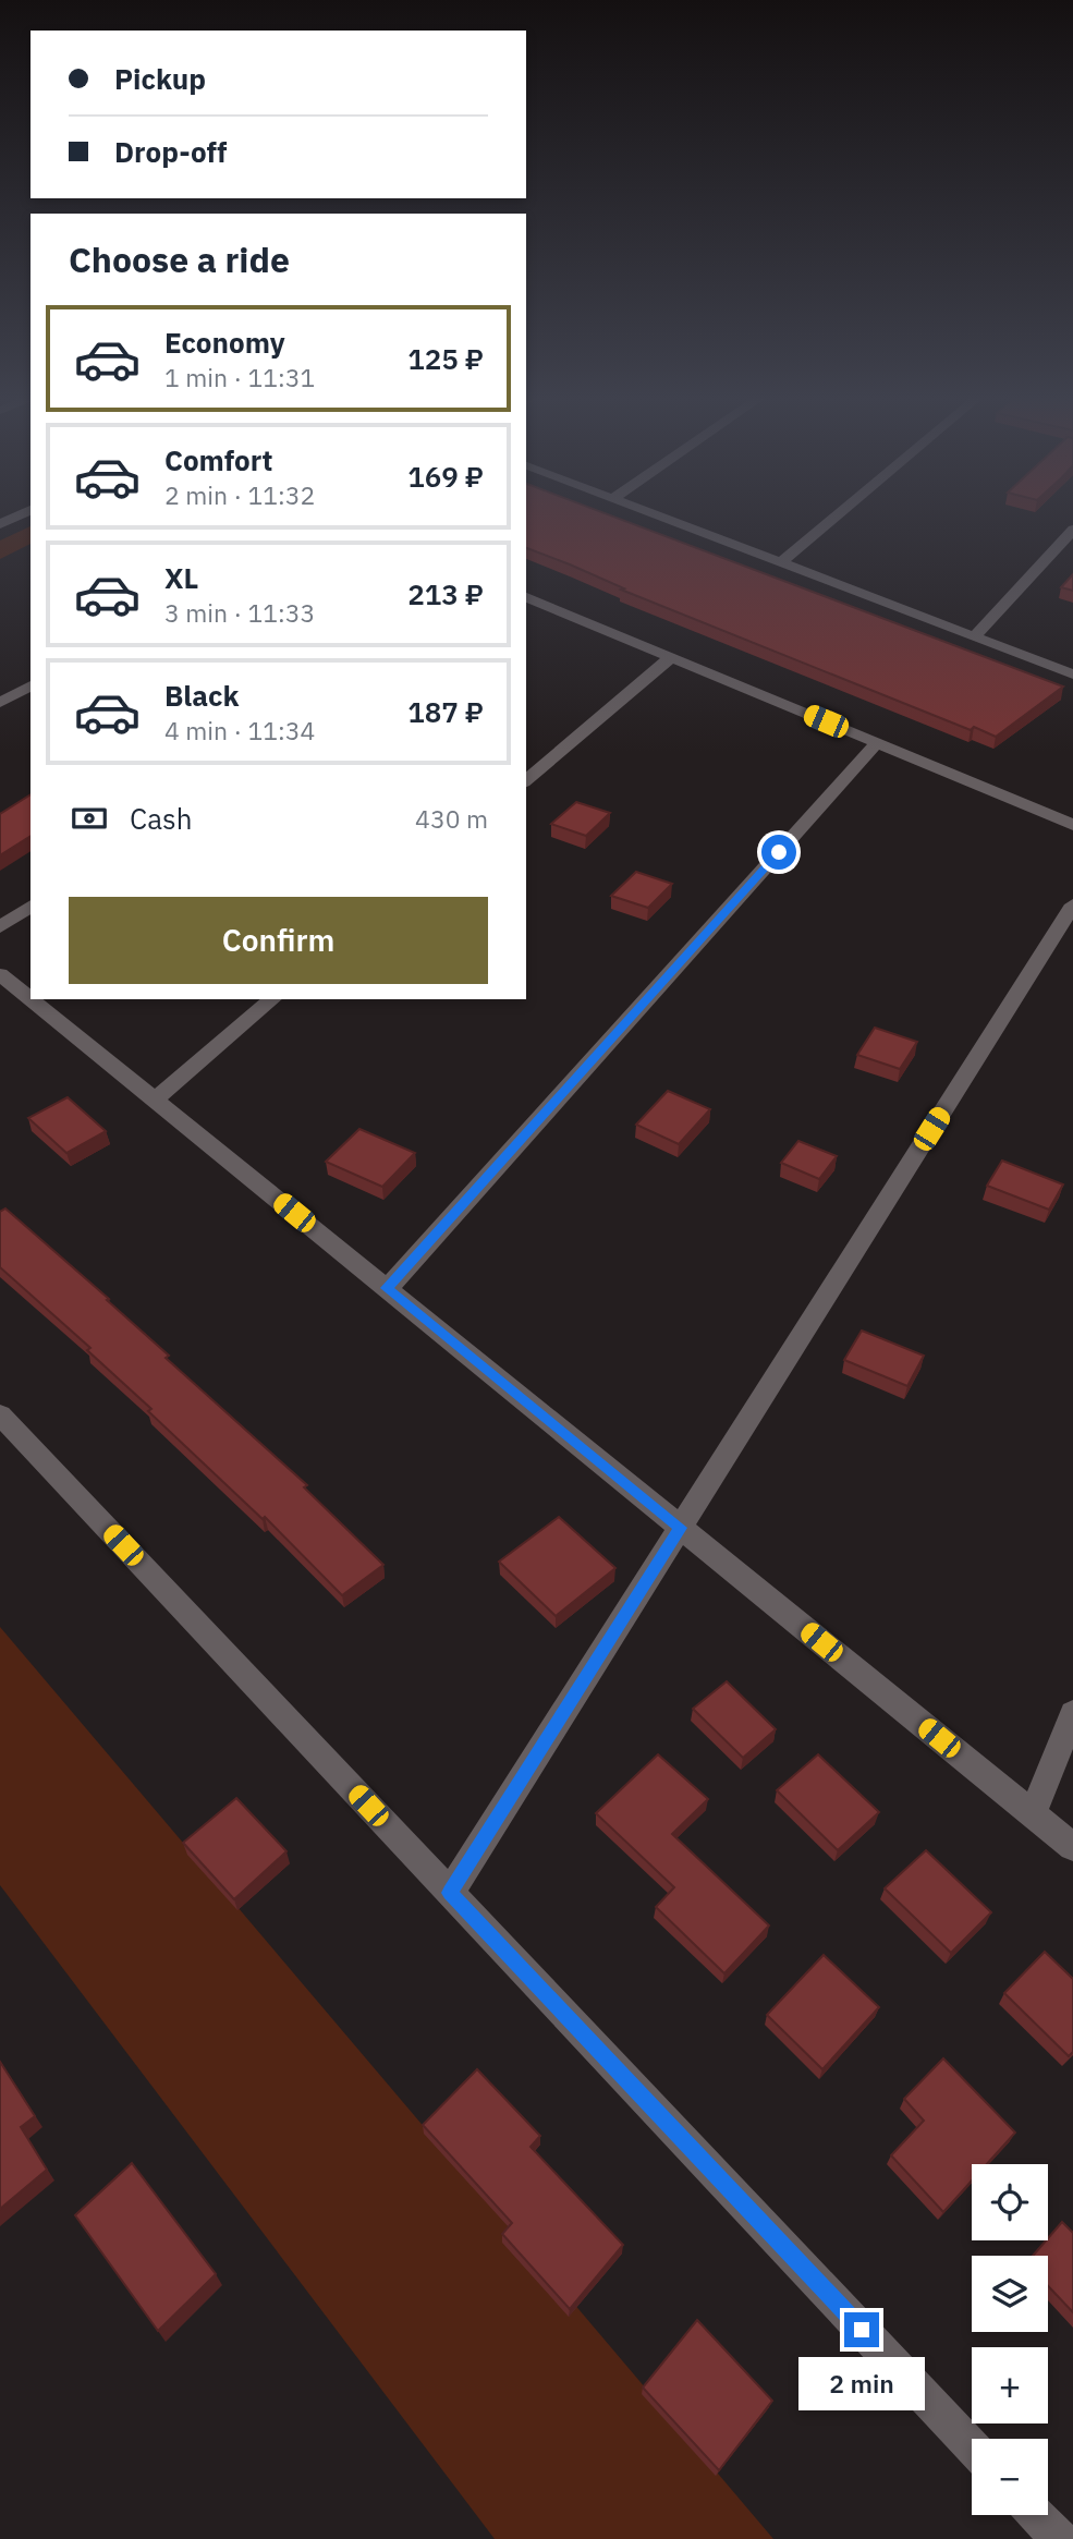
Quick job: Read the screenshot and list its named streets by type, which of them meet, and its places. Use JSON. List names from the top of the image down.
{
  "page": {
    "banner": ["Pickup", "Drop-off"],
    "heading": "Choose a ride",
    "list": [
      {
        "name": "Economy",
        "note": "1 min · 11:31",
        "value": "125 ₽"
      },
      {
        "name": "Comfort",
        "note": "2 min · 11:32",
        "value": "169 ₽"
      },
      {
        "name": "XL",
        "note": "3 min · 11:33",
        "value": "213 ₽"
      },
      {
        "name": "Black",
        "note": "4 min · 11:34",
        "value": "187 ₽"
      }
    ],
    "pay": ["Cash", "430 m"],
    "buttons": "Confirm",
    "map_buttons": ["+", "−"],
    "bubble": "2 min"
  }
}
